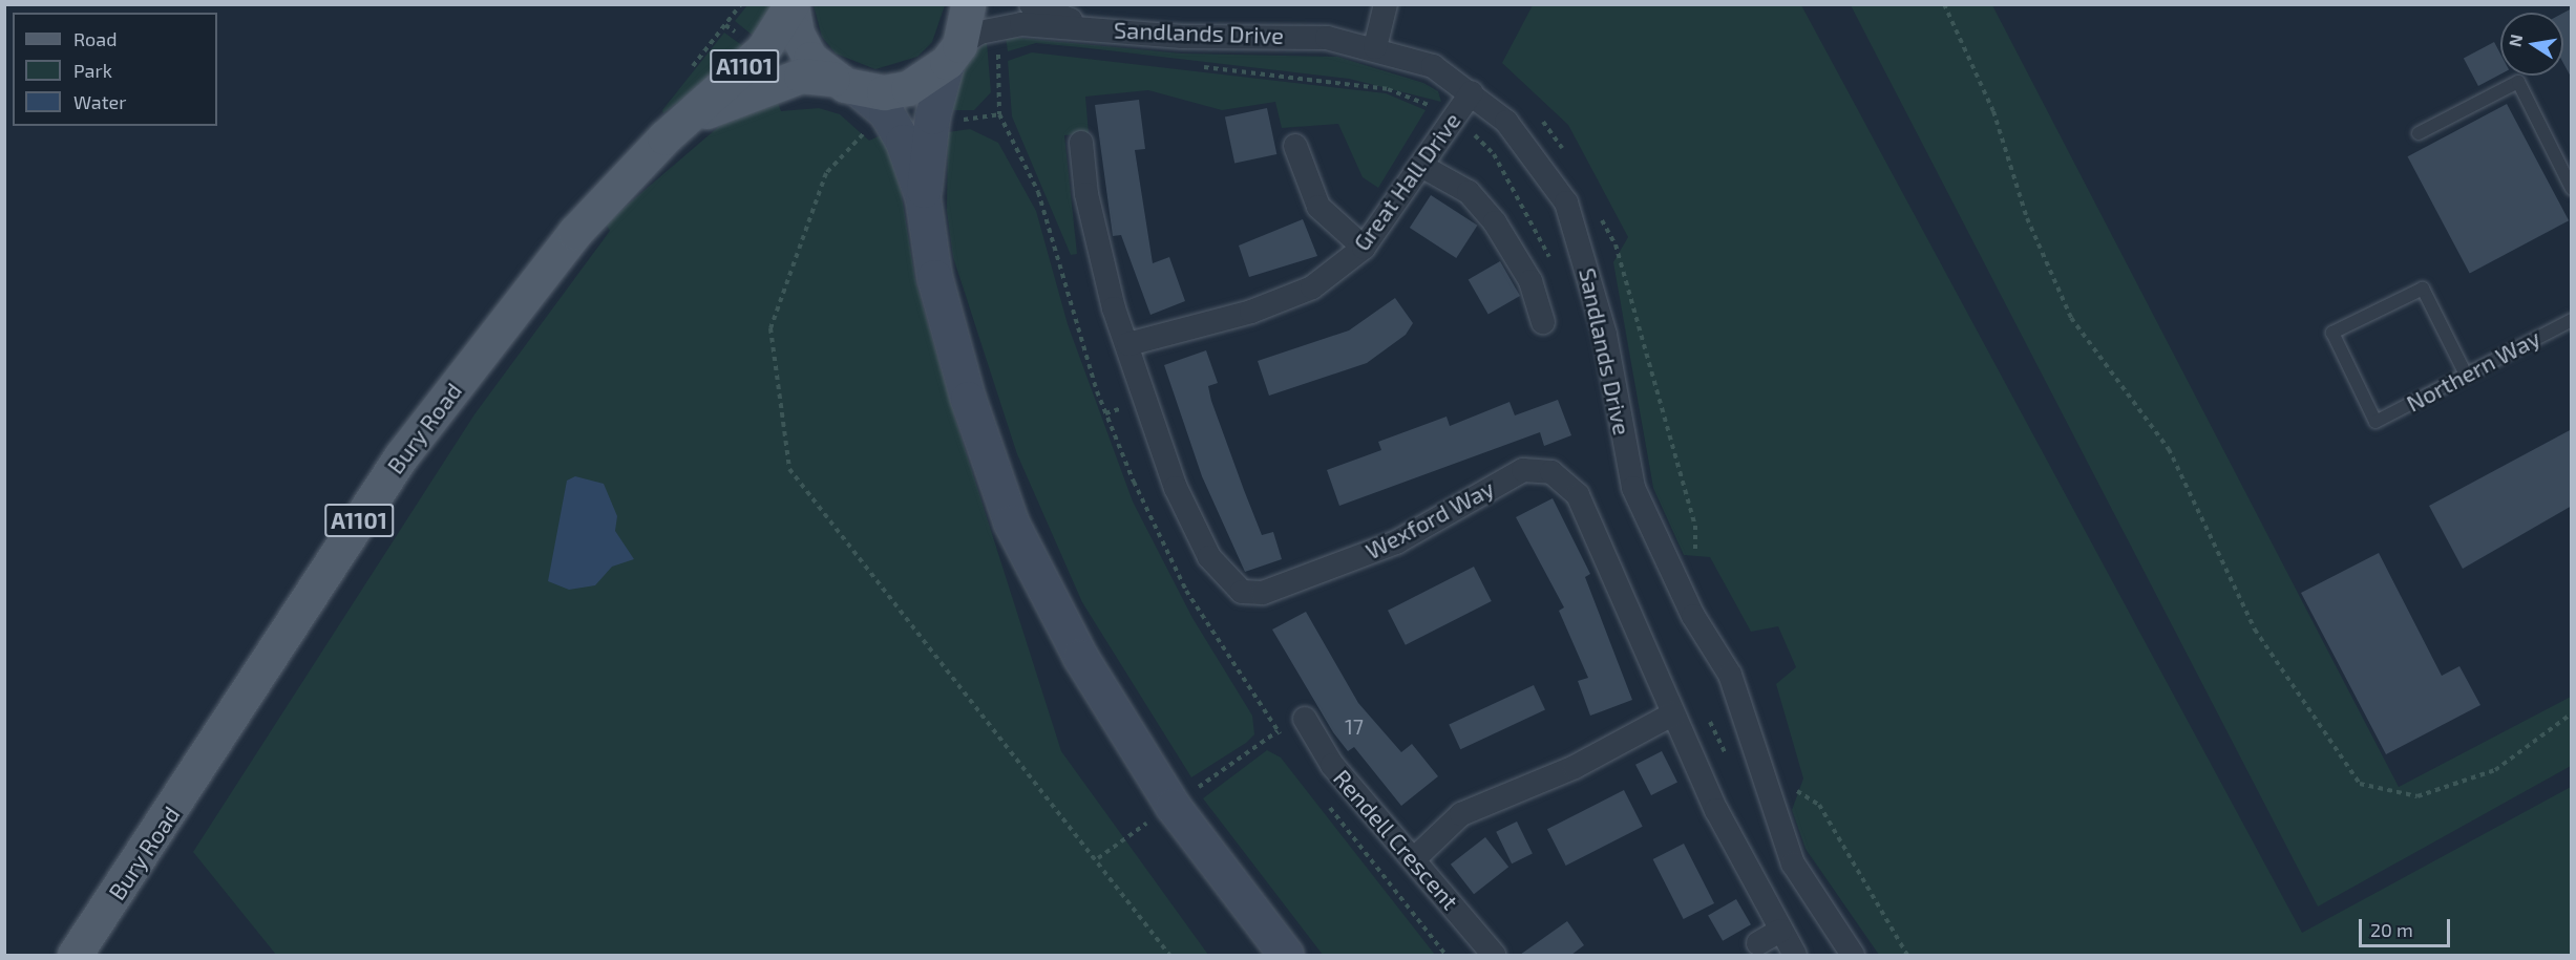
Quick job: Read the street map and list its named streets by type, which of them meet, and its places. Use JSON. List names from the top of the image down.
{
  "streets": {
    "main road": ["A1101", "Bury Road"],
    "street": [
      "Sandlands Drive",
      "Great Hall Drive",
      "Wexford Way",
      "Rendell Crescent"
    ],
    "lane": ["Northern Way"]
  },
  "crossings": [
    ["Sandlands Drive", "Great Hall Drive"],
    ["Sandlands Drive", "Bury Road"],
    ["Great Hall Drive", "Wexford Way"]
  ],
  "house_numbers": ["17"],
  "legend": ["Road", "Park", "Water"],
  "scale_bar": "20 m",
  "north": "left"
}
